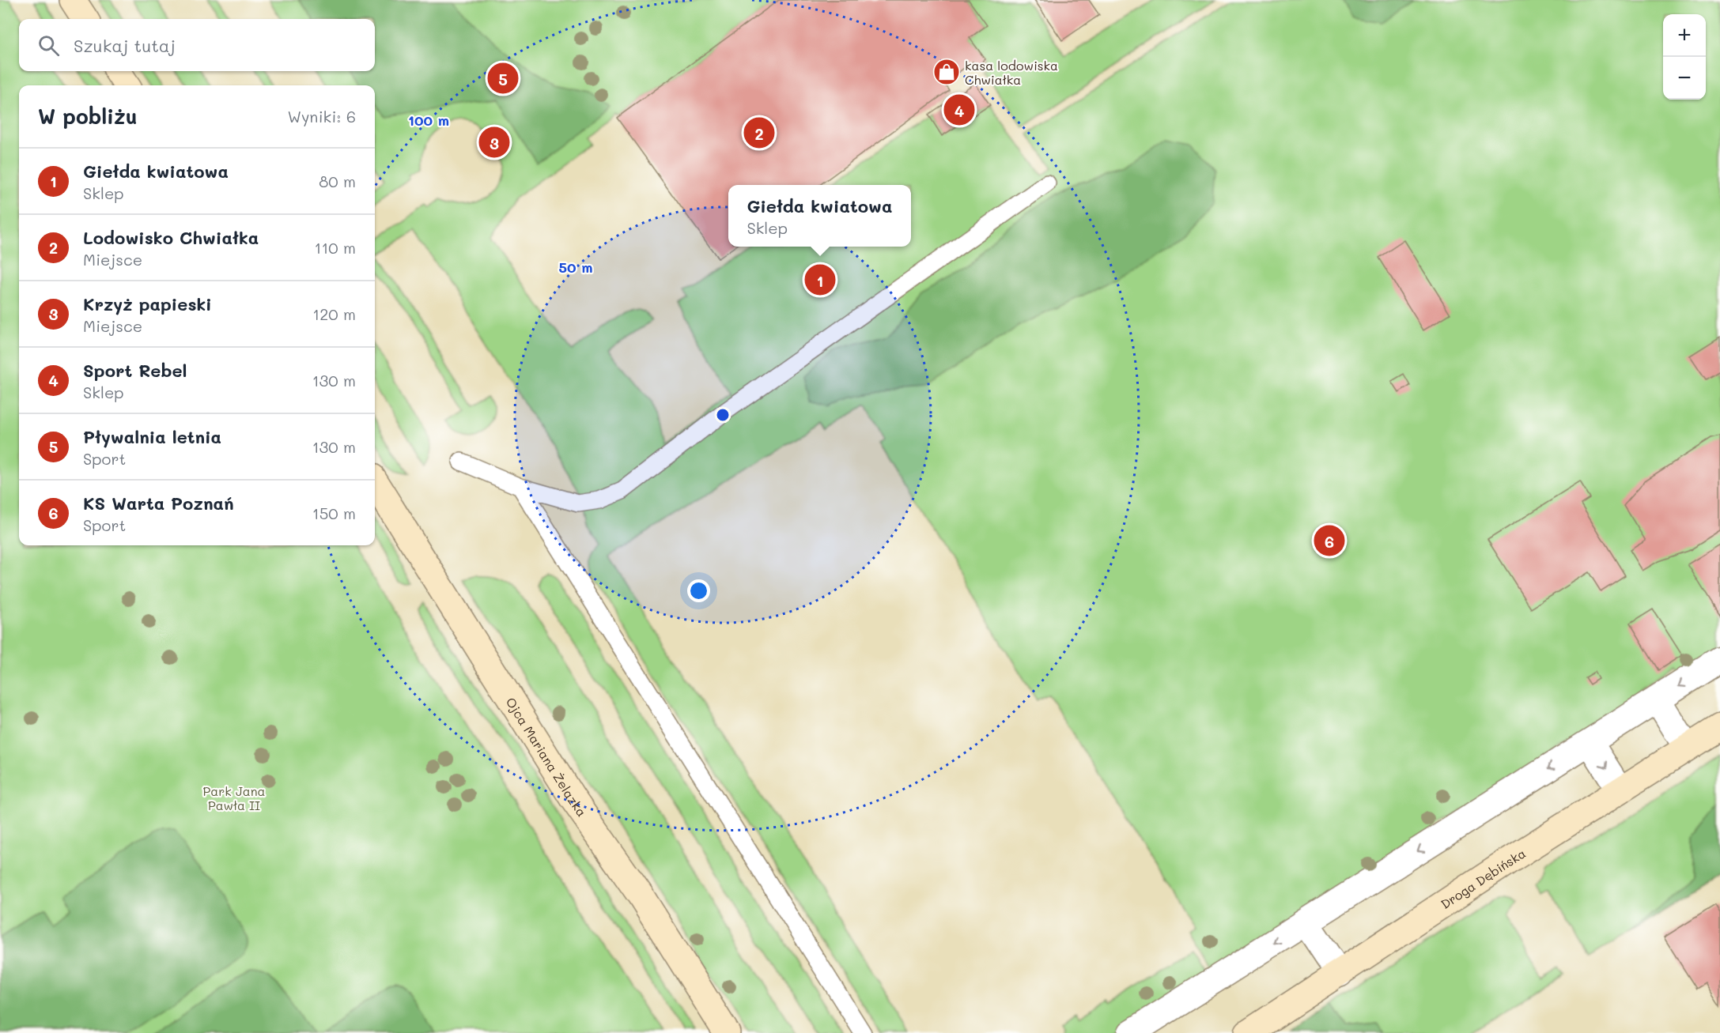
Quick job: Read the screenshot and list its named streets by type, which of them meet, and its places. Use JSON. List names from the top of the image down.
{
  "streets": {
    "street": ["Ojca Mariana Żelazka", "Droga Dębińska"]
  },
  "parks": ["Park Jana Pawła II"],
  "places": {
    "shop": ["kasa lodowiska Chwiałka"]
  },
  "page": {
    "map_buttons": ["+", "−"],
    "search": "Szukaj tutaj",
    "pins": [
      "5",
      "4",
      "2",
      "3",
      "1",
      "6"
    ],
    "heading": ["W pobliżu", "Wyniki: 6"],
    "list": [
      {
        "mark": "1",
        "name": "Giełda kwiatowa",
        "note": "Sklep",
        "value": "80 m"
      },
      {
        "mark": "2",
        "name": "Lodowisko Chwiałka",
        "note": "Miejsce",
        "value": "110 m"
      },
      {
        "mark": "3",
        "name": "Krzyż papieski",
        "note": "Miejsce",
        "value": "120 m"
      },
      {
        "mark": "4",
        "name": "Sport Rebel",
        "note": "Sklep",
        "value": "130 m"
      },
      {
        "mark": "5",
        "name": "Pływalnia letnia",
        "note": "Sport",
        "value": "130 m"
      },
      {
        "mark": "6",
        "name": "KS Warta Poznań",
        "note": "Sport",
        "value": "150 m"
      }
    ],
    "popup": ["Giełda kwiatowa", "Sklep"]
  },
  "rings": ["100 m", "50 m"]
}
